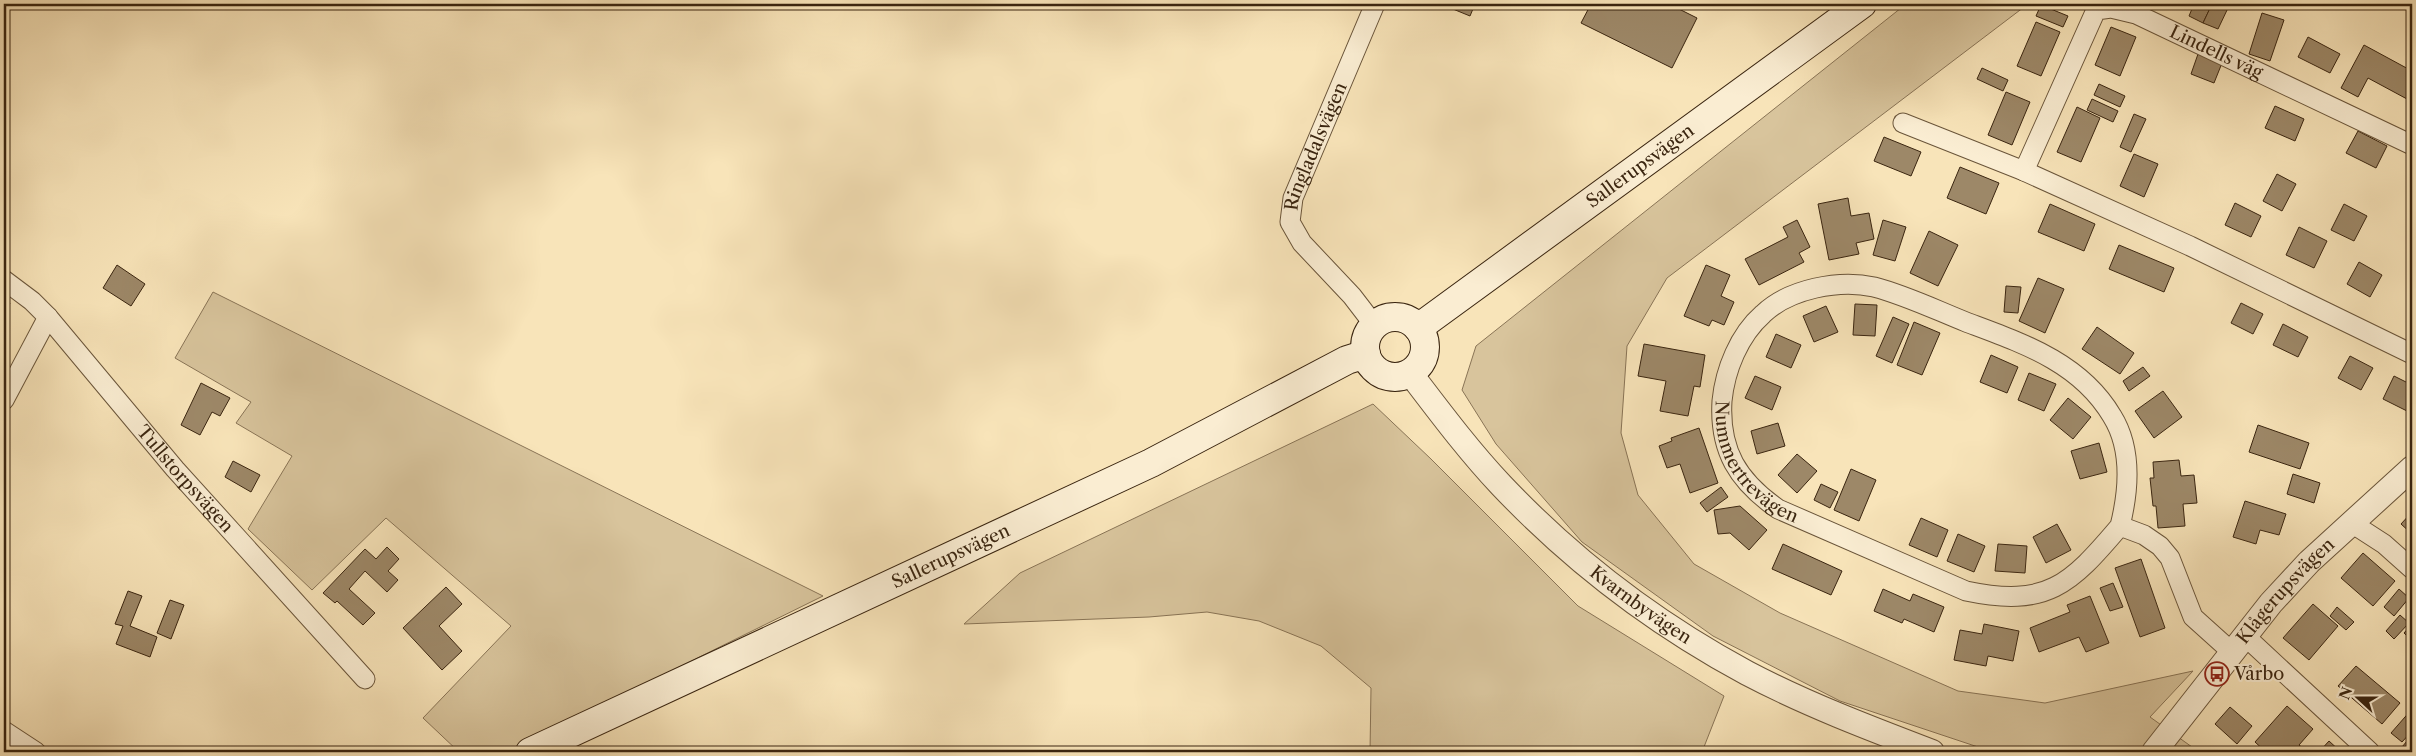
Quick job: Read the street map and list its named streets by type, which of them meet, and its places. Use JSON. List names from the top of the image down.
{
  "streets": {
    "main road": ["Sallerupsvägen"],
    "street": [
      "Lindells väg",
      "Ringladalsvägen",
      "Nummertrevägen",
      "Tullstorpsvägen",
      "Klågerupsvägen",
      "Kvarnbyvägen"
    ]
  },
  "crossings": [
    ["Ringladalsvägen", "Sallerupsvägen"],
    ["Ringladalsvägen", "Kvarnbyvägen"],
    ["Sallerupsvägen", "Kvarnbyvägen"]
  ],
  "places": {
    "bus stop": ["Vårbo"]
  },
  "north": "left"
}
